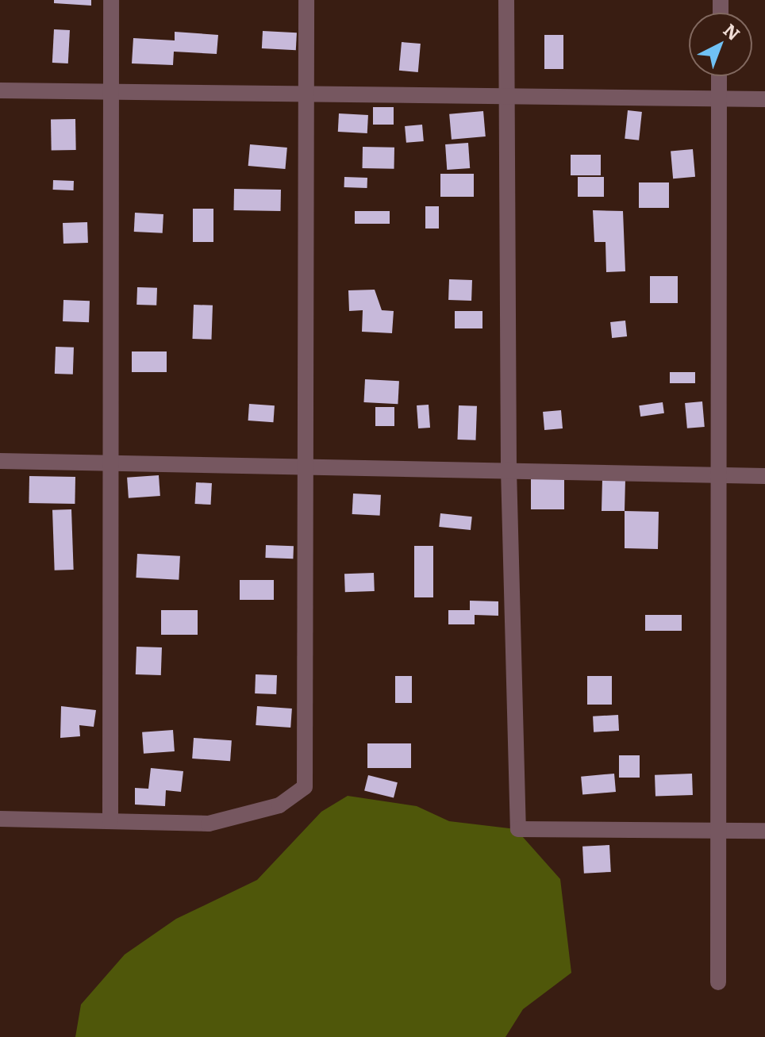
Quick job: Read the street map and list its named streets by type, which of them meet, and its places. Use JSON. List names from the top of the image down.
{
  "north": "top right"
}
